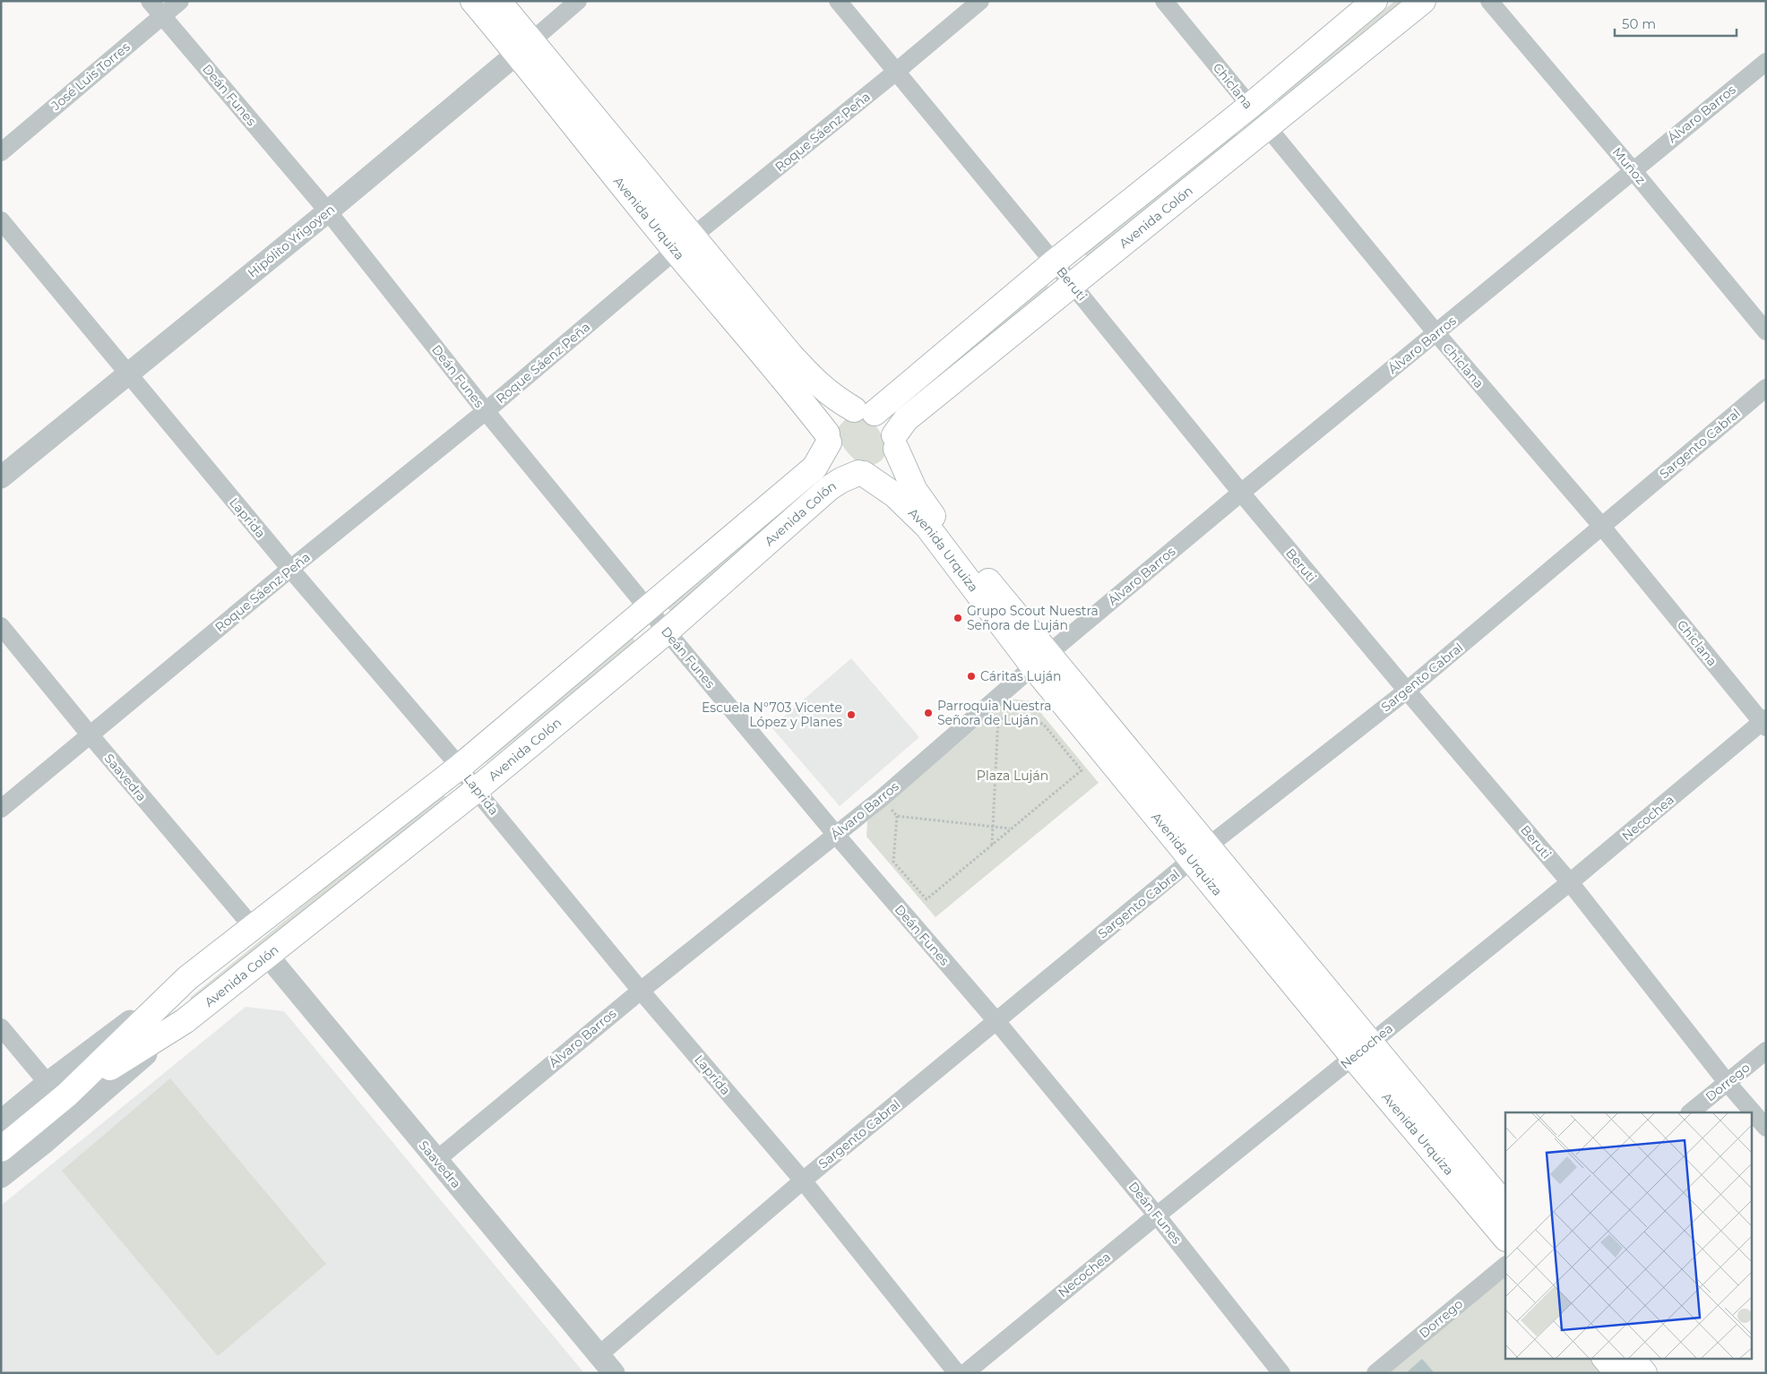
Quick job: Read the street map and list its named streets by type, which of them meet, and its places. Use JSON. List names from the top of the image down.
{
  "streets": {
    "main road": ["Avenida Colón", "Avenida Urquiza"],
    "street": [
      "José Luis Torres",
      "Chiclana",
      "Deán Funes",
      "Álvaro Barros",
      "Roque Sáenz Peña",
      "Muñoz",
      "Hipólito Yrigoyen",
      "Beruti",
      "Sargento Cabral",
      "Laprida",
      "Saavedra",
      "Necochea",
      "Dorrego"
    ]
  },
  "crossings": [
    ["José Luis Torres", "Deán Funes"],
    ["Chiclana", "Álvaro Barros"],
    ["Chiclana", "Avenida Colón"],
    ["Chiclana", "Sargento Cabral"],
    ["Chiclana", "Necochea"],
    ["Deán Funes", "Álvaro Barros"],
    ["Deán Funes", "Roque Sáenz Peña"],
    ["Deán Funes", "Avenida Colón"],
    ["Deán Funes", "Hipólito Yrigoyen"],
    ["Deán Funes", "Sargento Cabral"],
    ["Deán Funes", "Necochea"],
    ["Álvaro Barros", "Muñoz"],
    ["Álvaro Barros", "Avenida Urquiza"],
    ["Álvaro Barros", "Beruti"],
    ["Álvaro Barros", "Laprida"],
    ["Álvaro Barros", "Saavedra"],
    ["Roque Sáenz Peña", "Avenida Urquiza"],
    ["Roque Sáenz Peña", "Beruti"],
    ["Roque Sáenz Peña", "Laprida"],
    ["Roque Sáenz Peña", "Saavedra"],
    ["Avenida Colón", "Avenida Urquiza"],
    ["Avenida Colón", "Beruti"],
    ["Avenida Colón", "Laprida"],
    ["Avenida Colón", "Saavedra"],
    ["Avenida Urquiza", "Hipólito Yrigoyen"],
    ["Avenida Urquiza", "Sargento Cabral"],
    ["Avenida Urquiza", "Necochea"],
    ["Hipólito Yrigoyen", "Laprida"],
    ["Beruti", "Sargento Cabral"],
    ["Beruti", "Necochea"],
    ["Beruti", "Dorrego"],
    ["Sargento Cabral", "Laprida"],
    ["Sargento Cabral", "Saavedra"]
  ],
  "parks": ["Plaza Luján"],
  "places": [
    "Grupo Scout Nuestra Señora de Luján",
    "Cáritas Luján",
    "Parroquia Nuestra Señora de Luján",
    "Escuela N°703 Vicente López y Planes"
  ],
  "scale_bar": "50 m"
}
